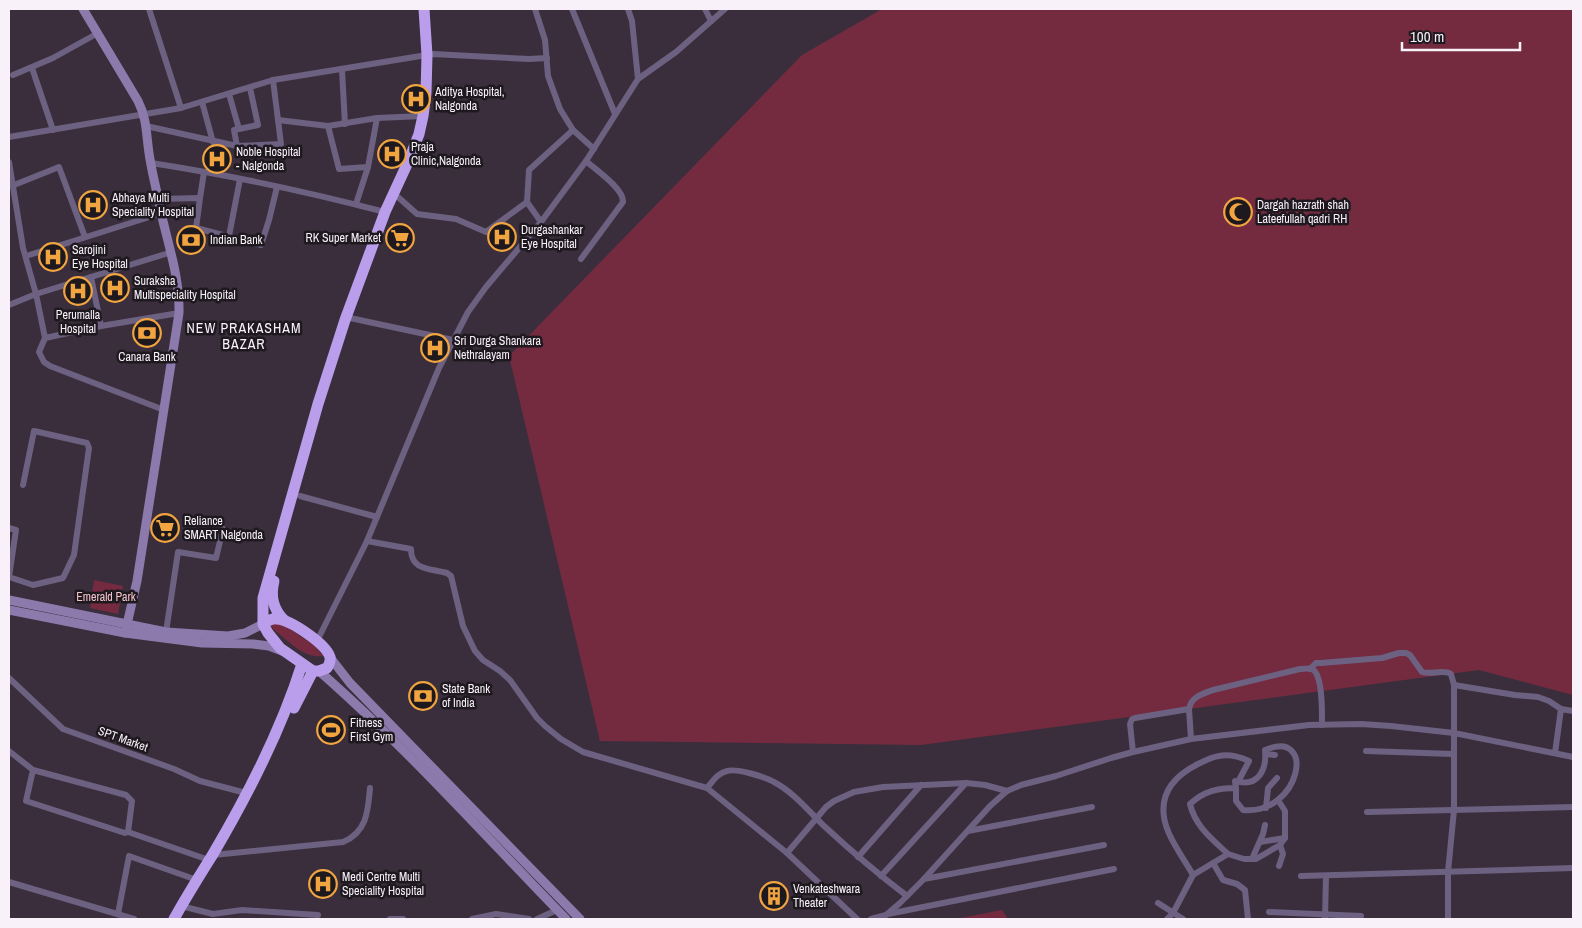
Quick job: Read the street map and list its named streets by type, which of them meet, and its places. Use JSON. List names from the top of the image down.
{
  "streets": {
    "street": ["SPT Market"]
  },
  "districts": ["NEW PRAKASHAM BAZAR"],
  "parks": ["Emerald Park"],
  "places": {
    "hospital": [
      "Aditya Hospital, Nalgonda",
      "Praja Clinic,Nalgonda",
      "Noble Hospital - Nalgonda",
      "Abhaya Multi Speciality Hospital",
      "Durgashankar Eye Hospital",
      "Sarojini Eye Hospital",
      "Suraksha Multispeciality Hospital",
      "Perumalla Hospital",
      "Sri Durga Shankara Nethralayam",
      "Medi Centre Multi Speciality Hospital"
    ],
    "mosque": ["Dargah hazrath shah Lateefullah qadri RH"],
    "supermarket": ["RK Super Market", "Reliance SMART Nalgonda"],
    "bank": ["Indian Bank", "Canara Bank", "State Bank of India"],
    "sports": ["Fitness First Gym"],
    "building": ["Venkateshwara Theater"]
  },
  "scale_bar": "100 m"
}
